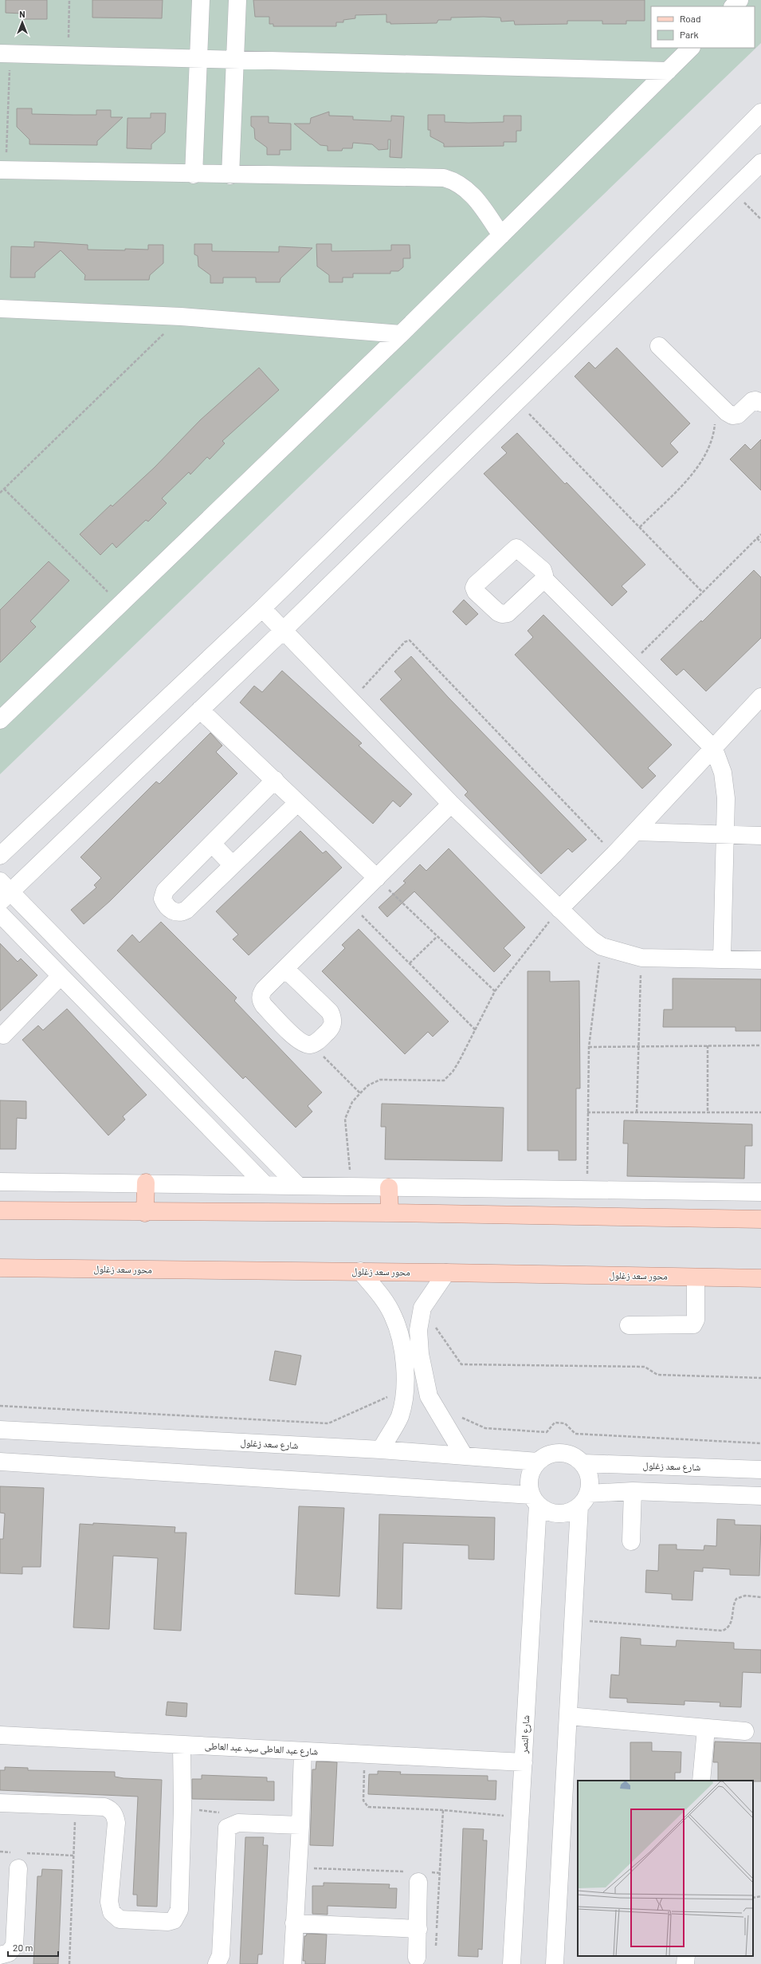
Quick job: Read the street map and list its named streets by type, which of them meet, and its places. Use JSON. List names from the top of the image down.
{
  "streets": {
    "main road": ["محور سعد زغلول"],
    "street": ["شارع سعد زغلول", "شارع النصر", "شارع عبد العاطى سيد عبد العاطى"]
  },
  "crossings": [
    ["شارع سعد زغلول", "شارع النصر"],
    ["شارع النصر", "شارع عبد العاطى سيد عبد العاطى"]
  ],
  "legend": ["Road", "Park"],
  "scale_bar": "20 m",
  "north": "top"
}
